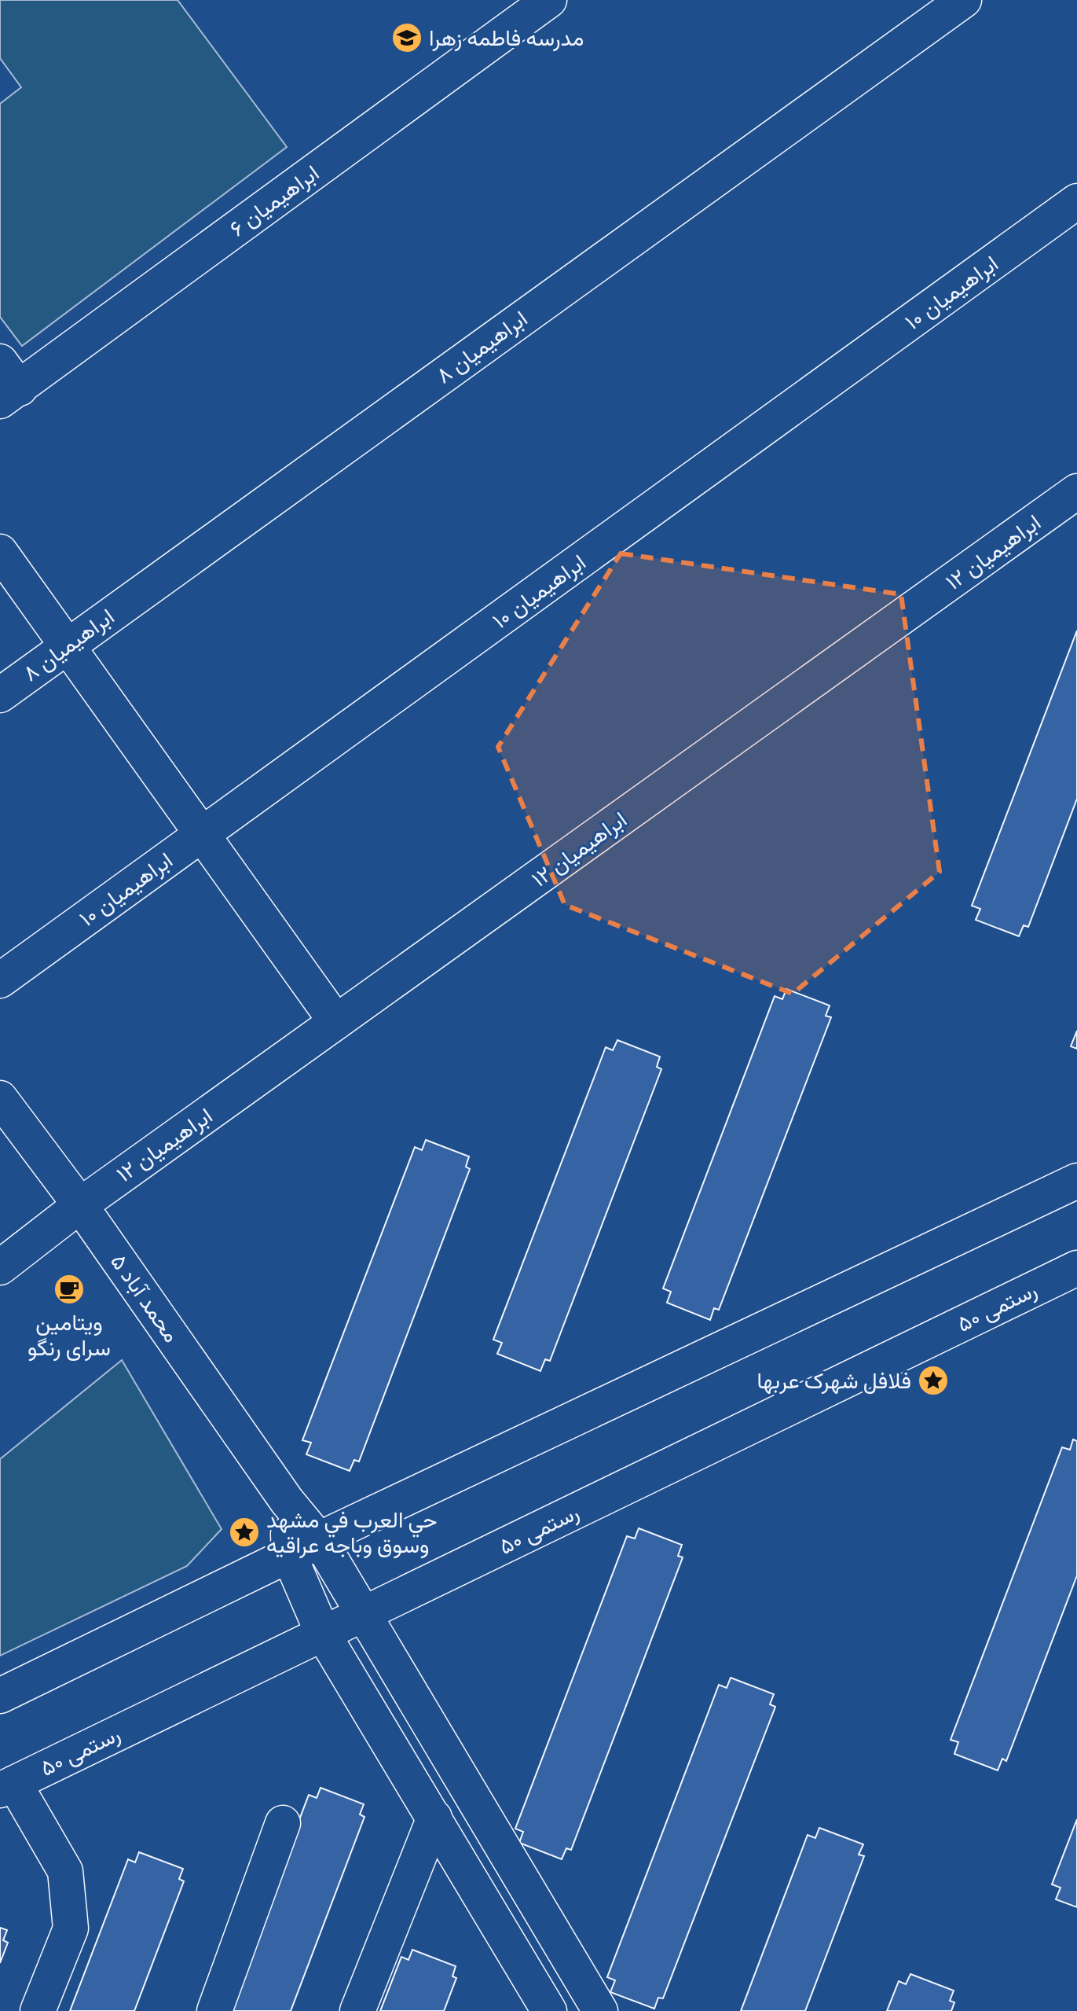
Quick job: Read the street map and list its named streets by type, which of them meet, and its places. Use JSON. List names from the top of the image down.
{
  "streets": {
    "street": [
      "ابراهیمیان ۶",
      "ابراهیمیان ۱۰",
      "ابراهیمیان ۸",
      "ابراهیمیان ۱۲",
      "محمد آباد ۵",
      "رستمی ۵۰"
    ]
  },
  "crossings": [
    ["ابراهیمیان ۱۲", "محمد آباد ۵"],
    ["محمد آباد ۵", "رستمی ۵۰"]
  ],
  "places": {
    "school or university": ["مدرسه فاطمه زهرا"],
    "cafe": ["ویتامین سرای رنگو"],
    "place": ["فلافل شهرک عربها", "حي العرب في مشهد وسوق وباجه عراقيه"]
  }
}
